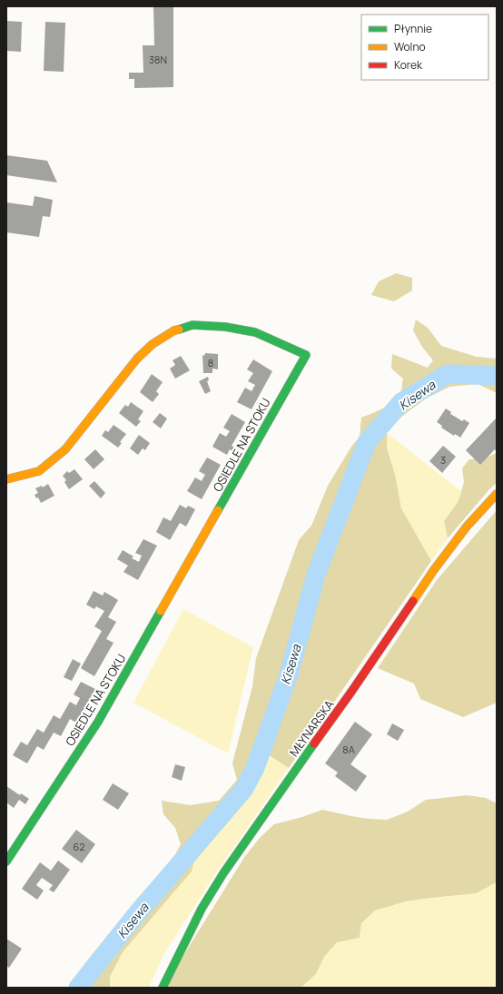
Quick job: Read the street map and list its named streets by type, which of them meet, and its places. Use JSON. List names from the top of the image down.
{
  "streets": {
    "street": ["OSIEDLE NA STOKU", "MŁYNARSKA"]
  },
  "water": ["Kisewa"],
  "house_numbers": [
    "38N",
    "8",
    "3",
    "8A",
    "62"
  ],
  "legend": ["Płynnie", "Wolno", "Korek"]
}
